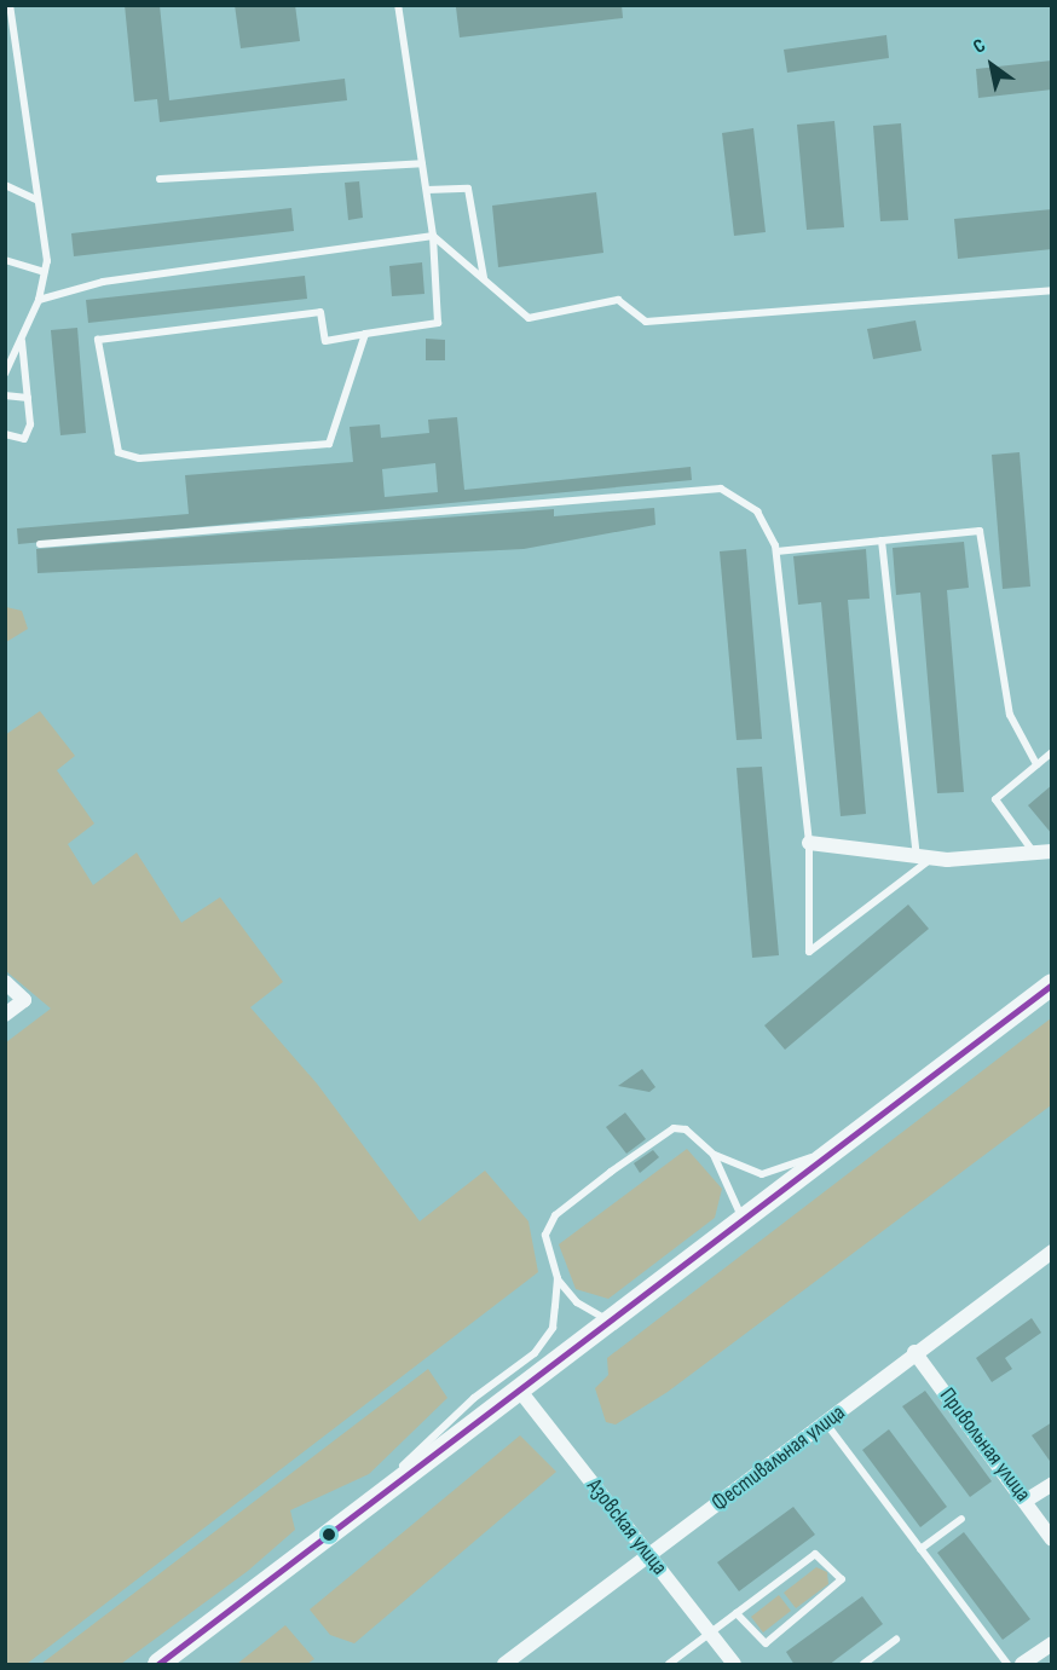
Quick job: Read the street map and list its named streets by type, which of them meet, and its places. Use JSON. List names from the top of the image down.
{
  "streets": {
    "street": ["Привольная улица", "Фестивальная улица", "Азовская улица"]
  },
  "crossings": [
    ["Привольная улица", "Фестивальная улица"],
    ["Фестивальная улица", "Азовская улица"]
  ],
  "north": "top left"
}
